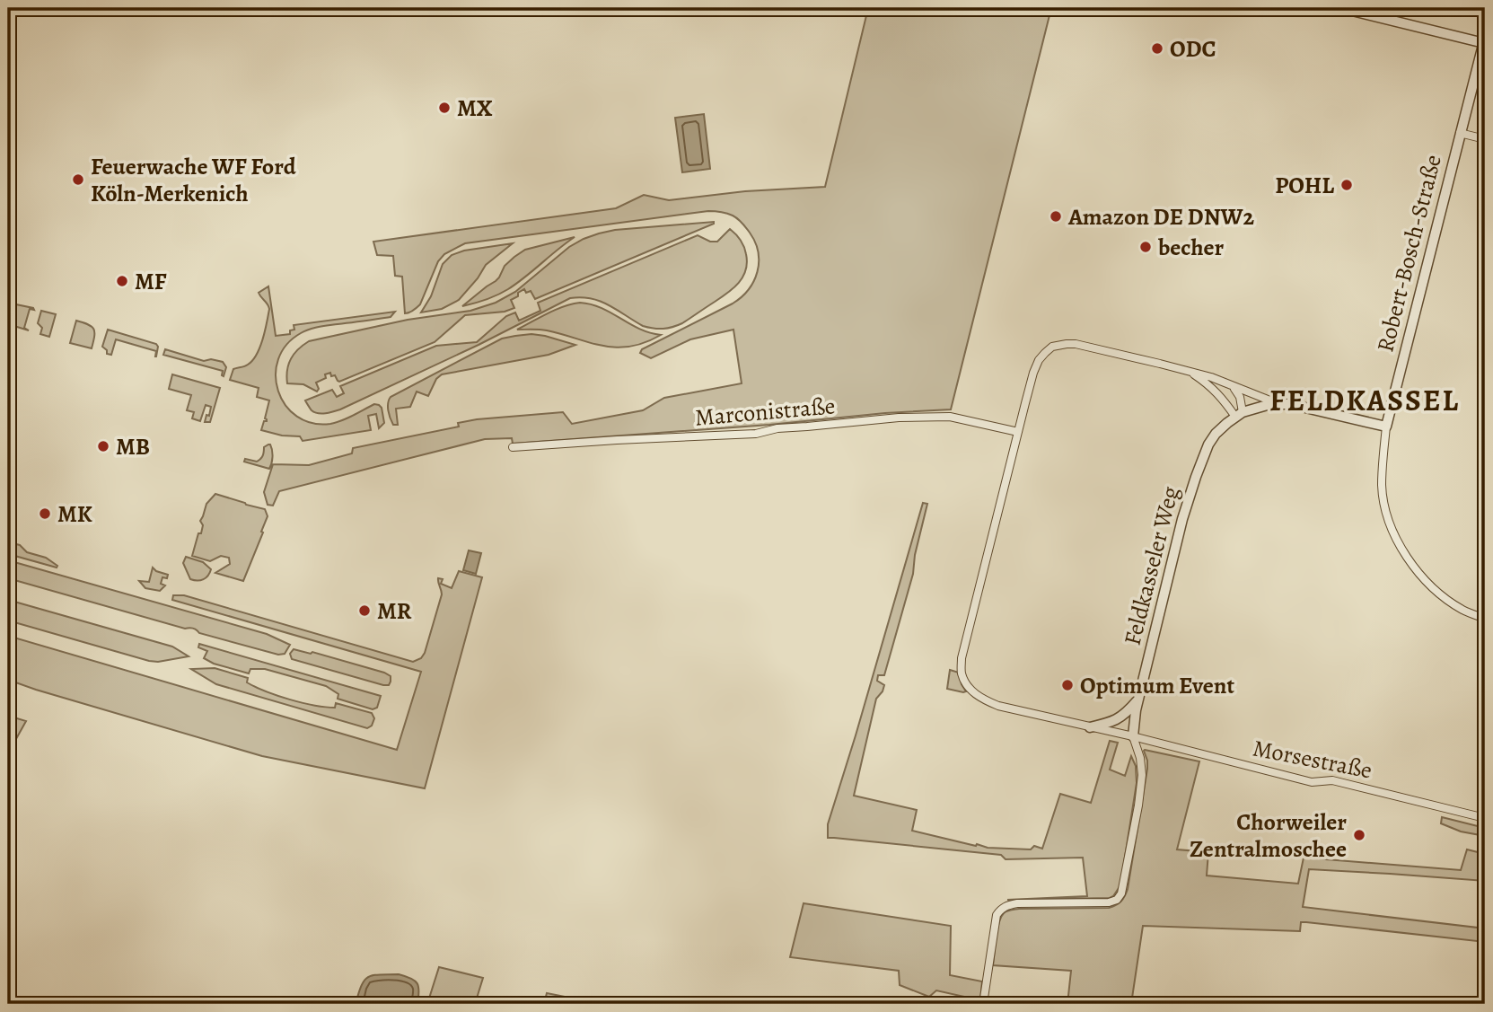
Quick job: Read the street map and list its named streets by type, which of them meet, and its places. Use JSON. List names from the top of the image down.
{
  "streets": {
    "street": [
      "Robert-Bosch-Straße",
      "Marconistraße",
      "Feldkasseler Weg",
      "Morsestraße"
    ]
  },
  "crossings": [
    ["Robert-Bosch-Straße", "Feldkasseler Weg"],
    ["Feldkasseler Weg", "Morsestraße"]
  ],
  "districts": ["FELDKASSEL"],
  "places": [
    "ODC",
    "MX",
    "Feuerwache WF Ford Köln-Merkenich",
    "POHL",
    "Amazon DE DNW2",
    "becher",
    "MF",
    "MB",
    "MK",
    "MR",
    "Optimum Event",
    "Chorweiler Zentralmoschee"
  ]
}
